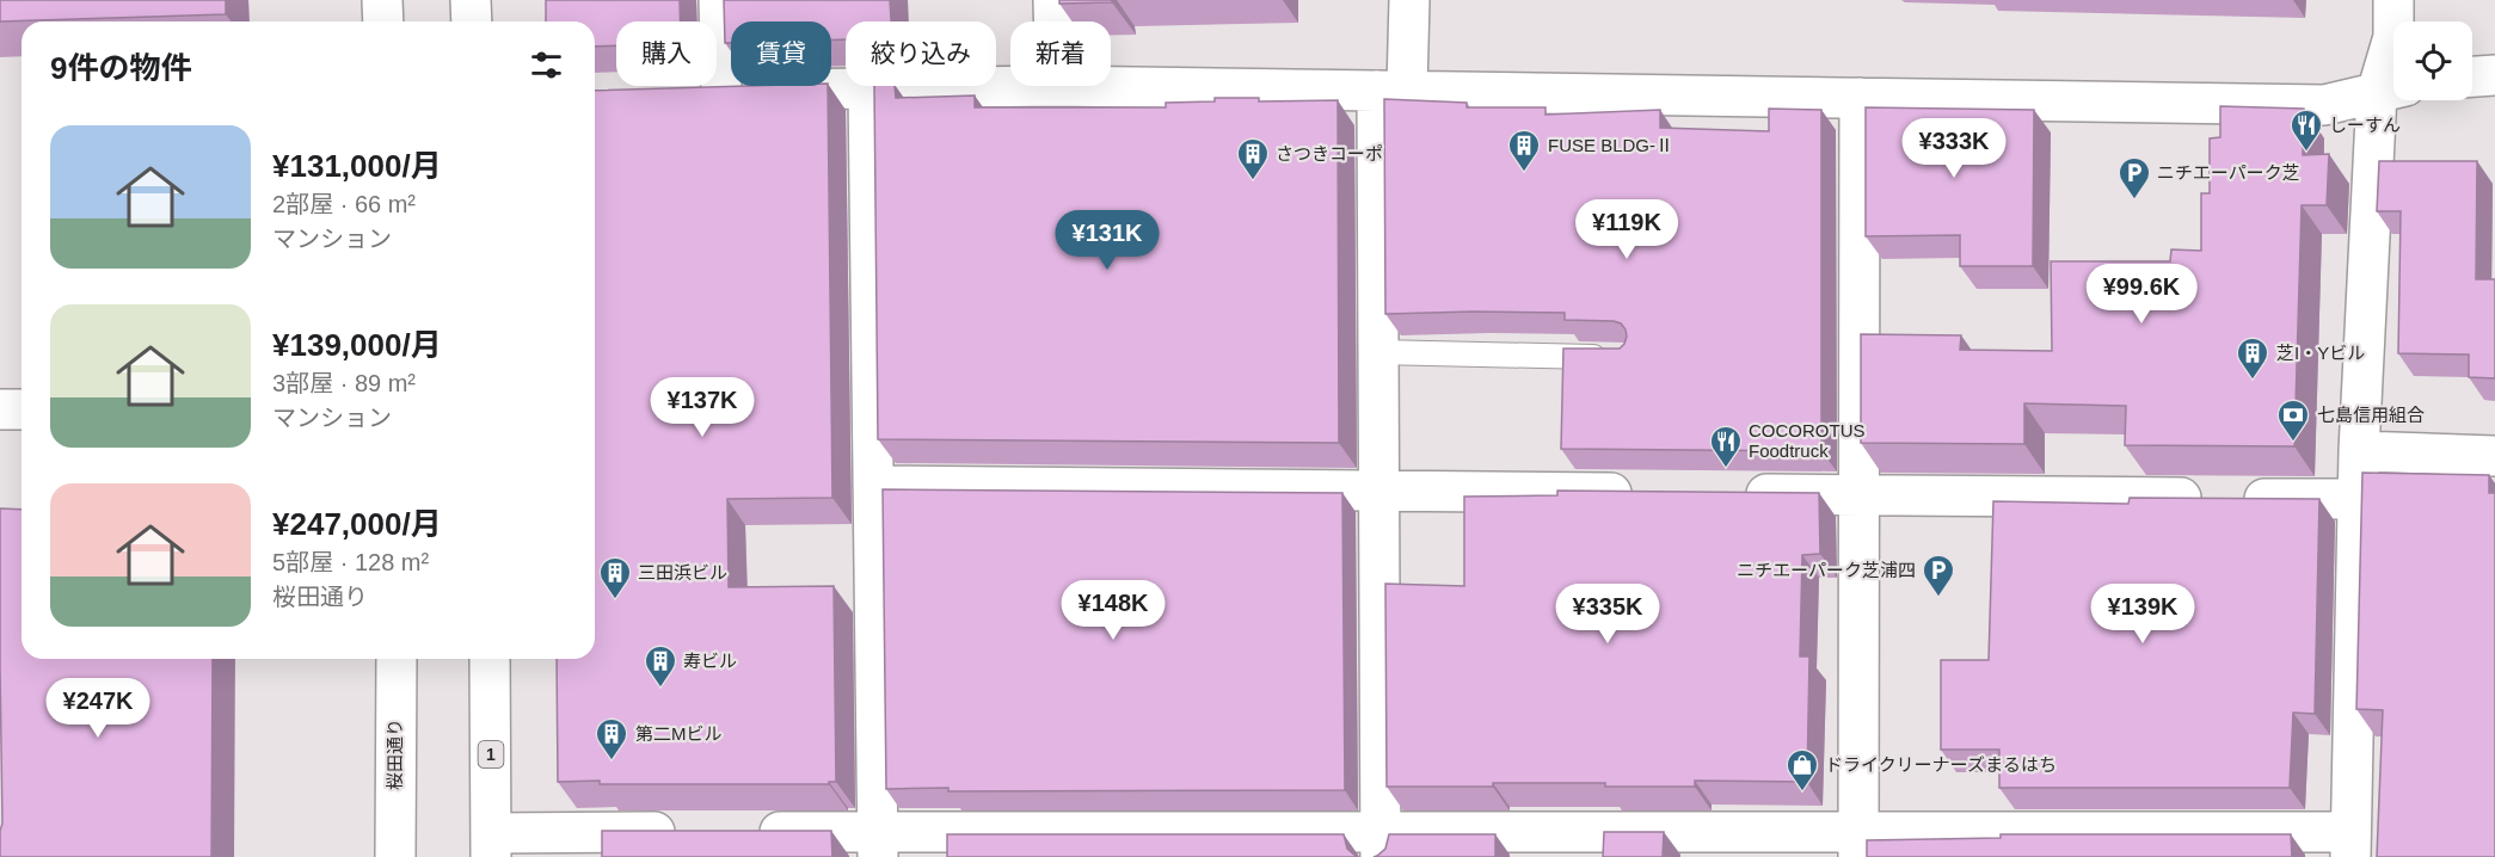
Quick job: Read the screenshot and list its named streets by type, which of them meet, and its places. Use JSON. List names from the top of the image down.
{
  "streets": {
    "main road": ["桜田通り", "1"]
  },
  "places": {
    "restaurant": ["しーすん", "COCOROTUS Foodtruck"],
    "building": [
      "FUSE BLDG-Ⅱ",
      "さつきコーポ",
      "芝I・Yビル",
      "三田浜ビル",
      "寿ビル",
      "第二Mビル"
    ],
    "parking": ["ニチエーパーク芝", "ニチエーパーク芝浦四"],
    "bank": ["七島信用組合"],
    "shop": ["ドライクリーナーズまるはち"]
  },
  "page": {
    "chip": [
      "購入",
      "賃貸",
      "絞り込み",
      "新着"
    ],
    "heading": "9件の物件",
    "list": [
      {
        "name": "¥131,000/月",
        "note": "2部屋 · 66 m² · マンション"
      },
      {
        "name": "¥139,000/月",
        "note": "3部屋 · 89 m² · マンション"
      },
      {
        "name": "¥247,000/月",
        "note": "5部屋 · 128 m² · 桜田通り"
      }
    ],
    "price": [
      "¥333K",
      "¥119K",
      "¥131K",
      "¥99.6K",
      "¥137K",
      "¥148K",
      "¥335K",
      "¥139K",
      "¥247K"
    ]
  }
}
